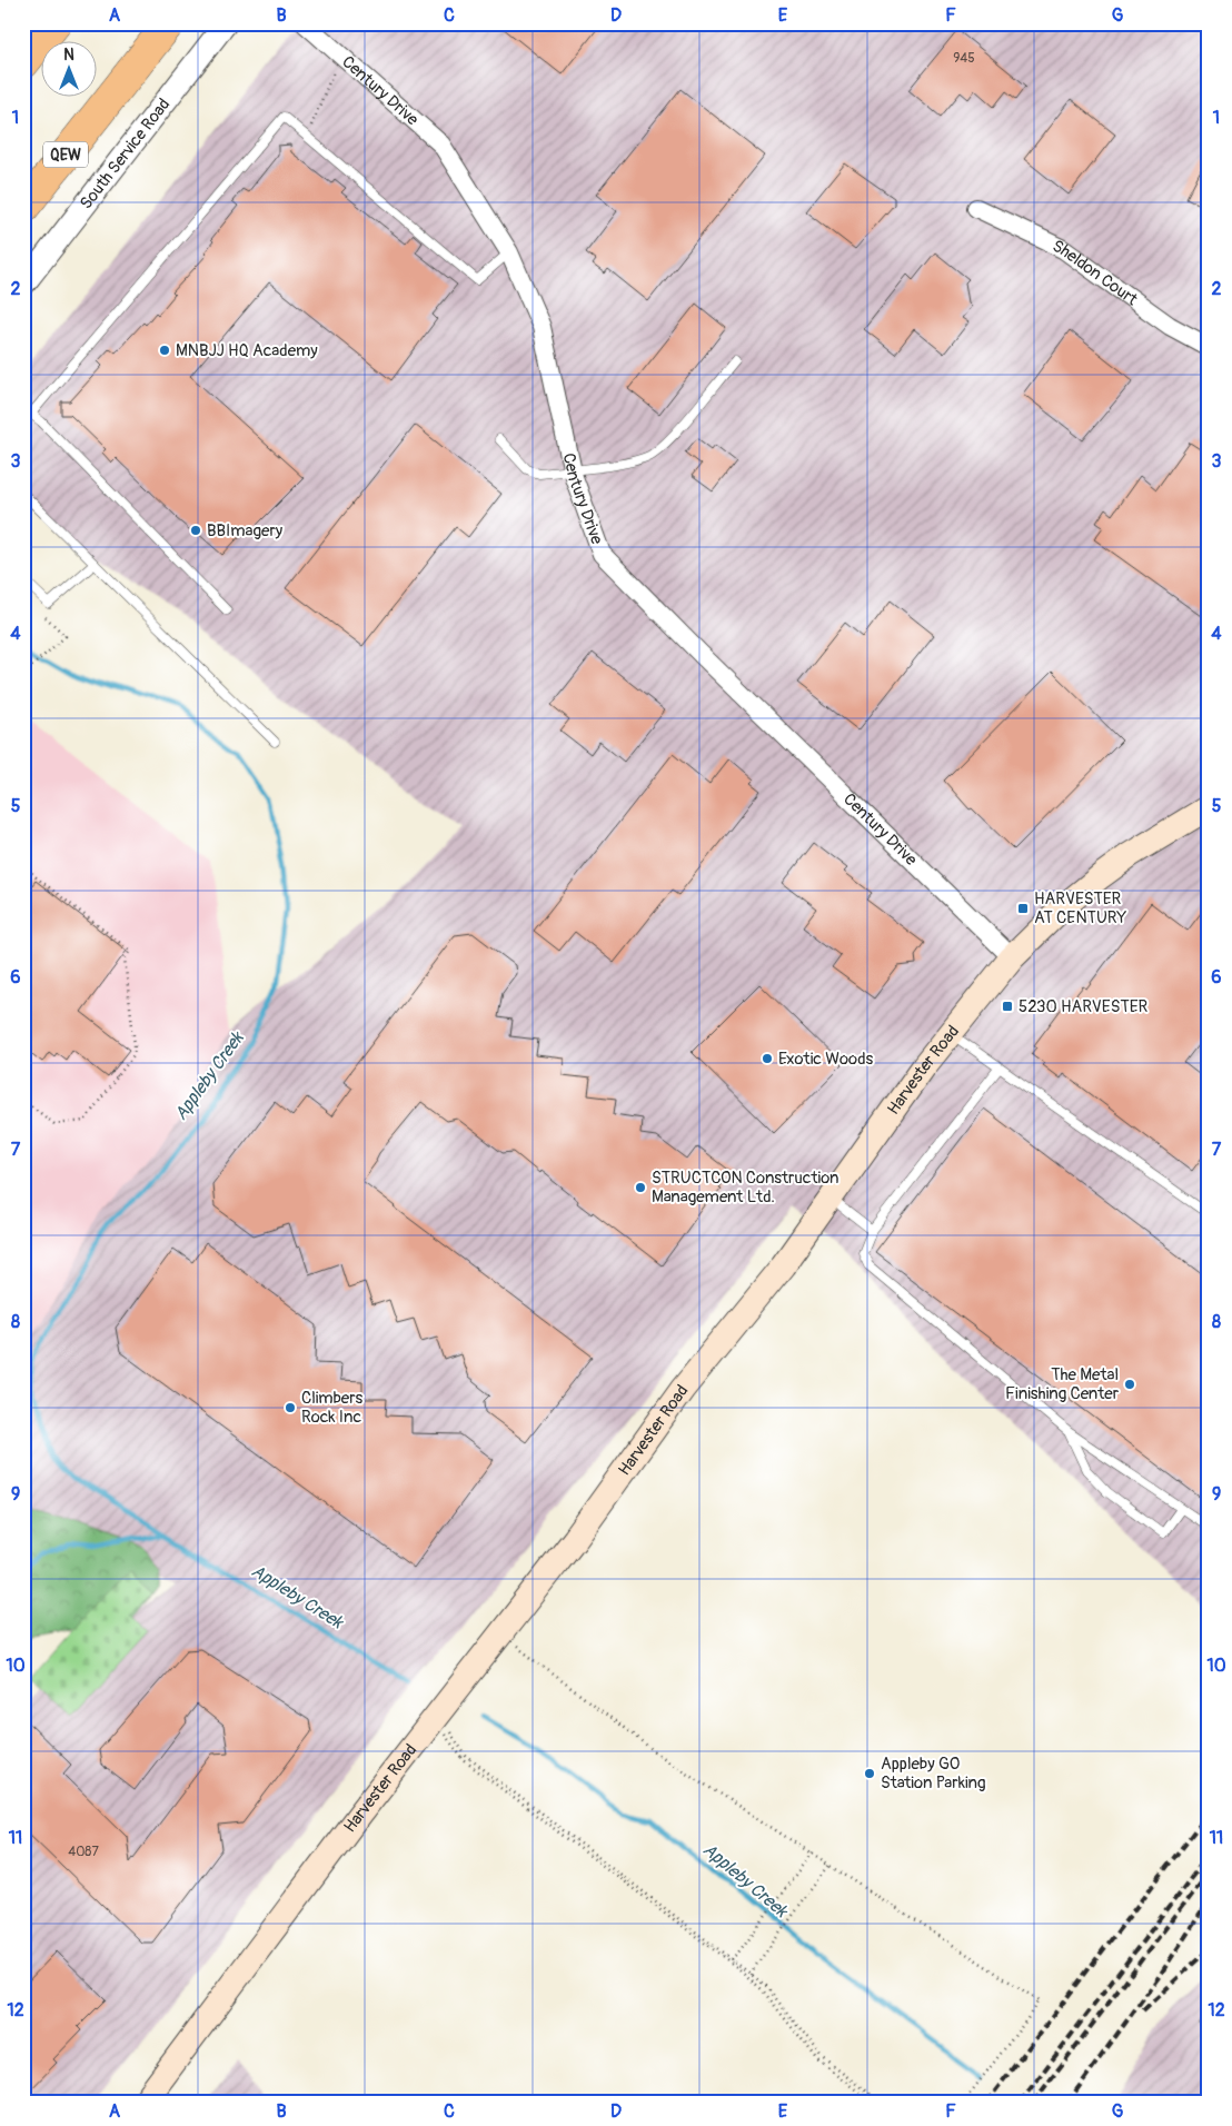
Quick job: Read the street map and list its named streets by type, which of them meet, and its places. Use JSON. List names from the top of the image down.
{
  "streets": {
    "highway": ["QEW"],
    "main road": ["Harvester Road"],
    "street": ["Century Drive", "South Service Road", "Sheldon Court"]
  },
  "crossings": [
    ["Century Drive", "Harvester Road"]
  ],
  "water": ["Appleby Creek"],
  "places": {
    "other": [
      "MNBJJ HQ Academy",
      "BBImagery",
      "Exotic Woods",
      "STRUCTCON Construction Management Ltd.",
      "The Metal Finishing Center",
      "Climbers Rock Inc",
      "Appleby GO Station Parking"
    ],
    "transit": ["HARVESTER AT CENTURY", "5230 HARVESTER"]
  },
  "house_numbers": ["945", "4087"],
  "north": "top",
  "grid": {
    "columns": [
      "A",
      "B",
      "C",
      "D",
      "E",
      "F",
      "G"
    ],
    "rows": [
      "1",
      "2",
      "3",
      "4",
      "5",
      "6",
      "7",
      "8",
      "9",
      "10",
      "11",
      "12"
    ]
  }
}
